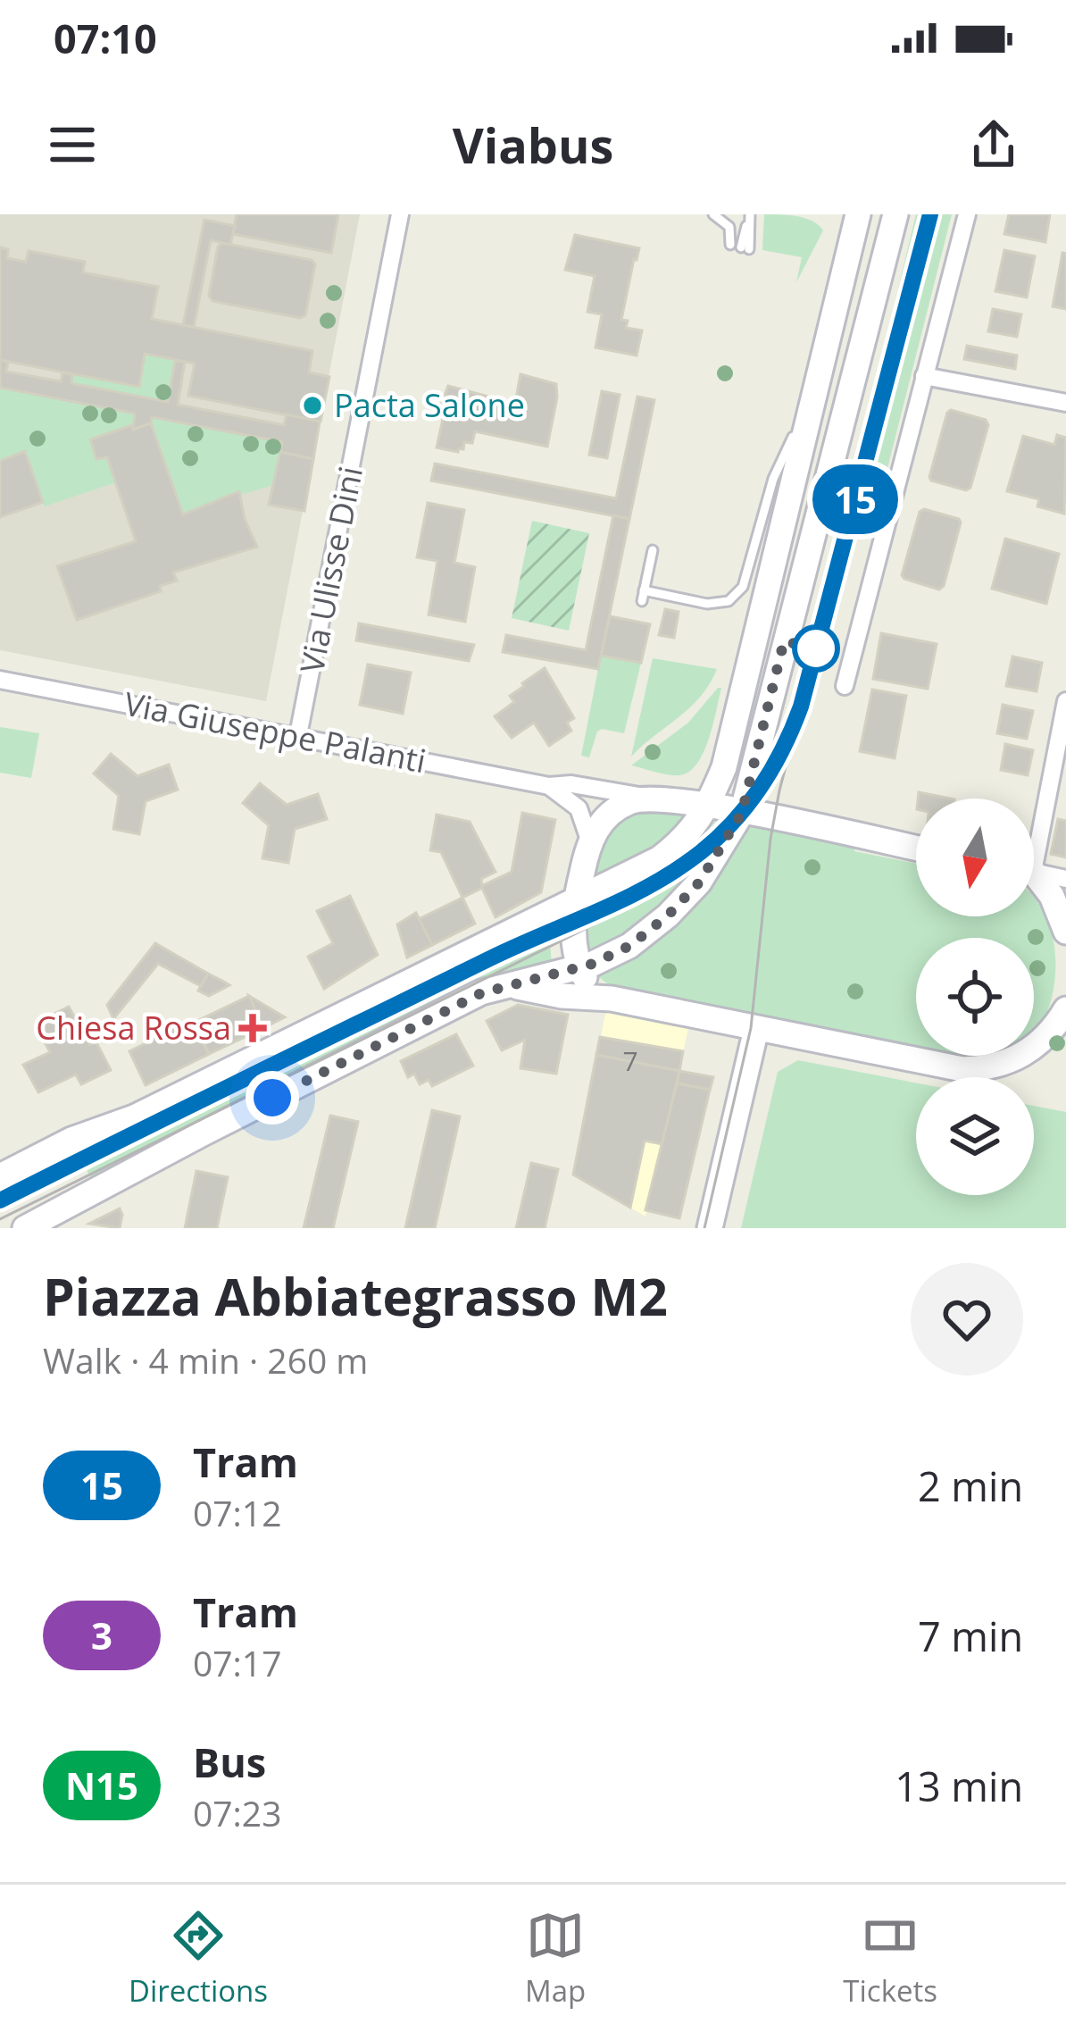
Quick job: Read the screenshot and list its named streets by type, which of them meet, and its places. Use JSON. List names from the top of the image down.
{
  "streets": {
    "street": ["Via Ulisse Dini", "Via Giuseppe Palanti"]
  },
  "crossings": [
    ["Via Ulisse Dini", "Via Giuseppe Palanti"]
  ],
  "places": {
    "other": ["Pacta Salone"],
    "health": ["Chiesa Rossa"]
  },
  "lines": ["tram line 15"],
  "house_numbers": ["7"],
  "north": "bottom",
  "page": {
    "status": "07:10",
    "header": "Viabus",
    "on_map": "15",
    "heading": ["Piazza Abbiategrasso M2", "Walk · 4 min · 260 m"],
    "list": [
      {
        "mark": "15",
        "name": "Tram",
        "note": "07:12",
        "value": "2 min"
      },
      {
        "mark": "3",
        "name": "Tram",
        "note": "07:17",
        "value": "7 min"
      },
      {
        "mark": "N15",
        "name": "Bus",
        "note": "07:23",
        "value": "13 min"
      }
    ],
    "tabs": ["Directions", "Map", "Tickets"]
  }
}
